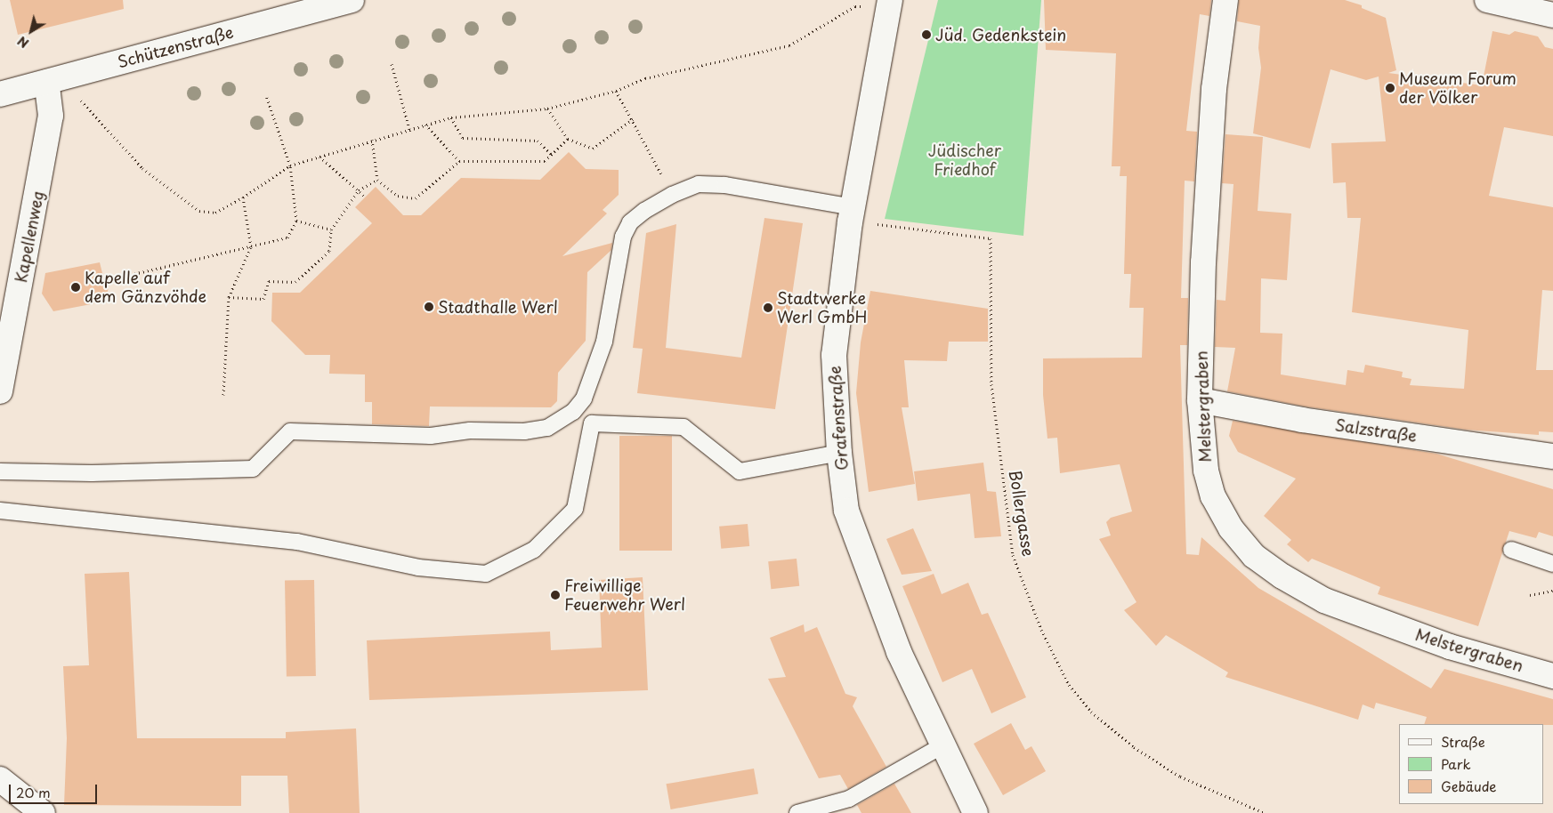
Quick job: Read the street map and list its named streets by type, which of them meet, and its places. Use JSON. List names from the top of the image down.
{
  "streets": {
    "street": [
      "Schützenstraße",
      "Kapellenweg",
      "Melstergraben",
      "Grafenstraße",
      "Salzstraße"
    ],
    "path": ["Bollergasse"]
  },
  "crossings": [
    ["Schützenstraße", "Kapellenweg"],
    ["Melstergraben", "Salzstraße"],
    ["Grafenstraße", "Bollergasse"]
  ],
  "parks": ["Jüdischer Friedhof"],
  "places": [
    "Jüd. Gedenkstein",
    "Museum Forum der Völker",
    "Kapelle auf dem Gänzvöhde",
    "Stadthalle Werl",
    "Stadtwerke Werl GmbH",
    "Freiwillige Feuerwehr Werl"
  ],
  "legend": ["Straße", "Park", "Gebäude"],
  "scale_bar": "20 m",
  "north": "bottom left"
}
